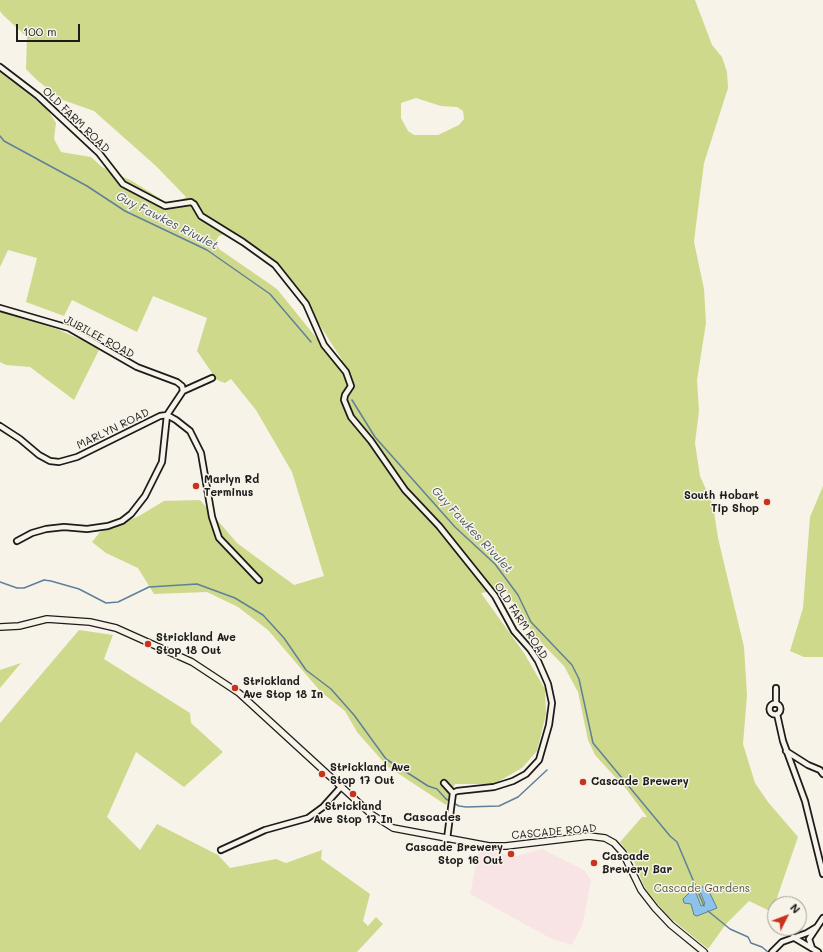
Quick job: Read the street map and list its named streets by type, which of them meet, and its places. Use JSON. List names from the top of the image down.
{
  "streets": {
    "street": [
      "OLD FARM ROAD",
      "JUBILEE ROAD",
      "MARLYN ROAD",
      "CASCADE ROAD"
    ]
  },
  "districts": ["Cascades"],
  "water": ["Guy Fawkes Rivulet"],
  "parks": ["Cascade Gardens"],
  "places": [
    "Marlyn Rd Terminus",
    "South Hobart Tip Shop",
    "Strickland Ave Stop 18 Out",
    "Strickland Ave Stop 18 In",
    "Strickland Ave Stop 17 Out",
    "Cascade Brewery",
    "Strickland Ave Stop 17 In",
    "Cascade Brewery Stop 16 Out",
    "Cascade Brewery Bar"
  ],
  "scale_bar": "100 m",
  "north": "top right"
}
